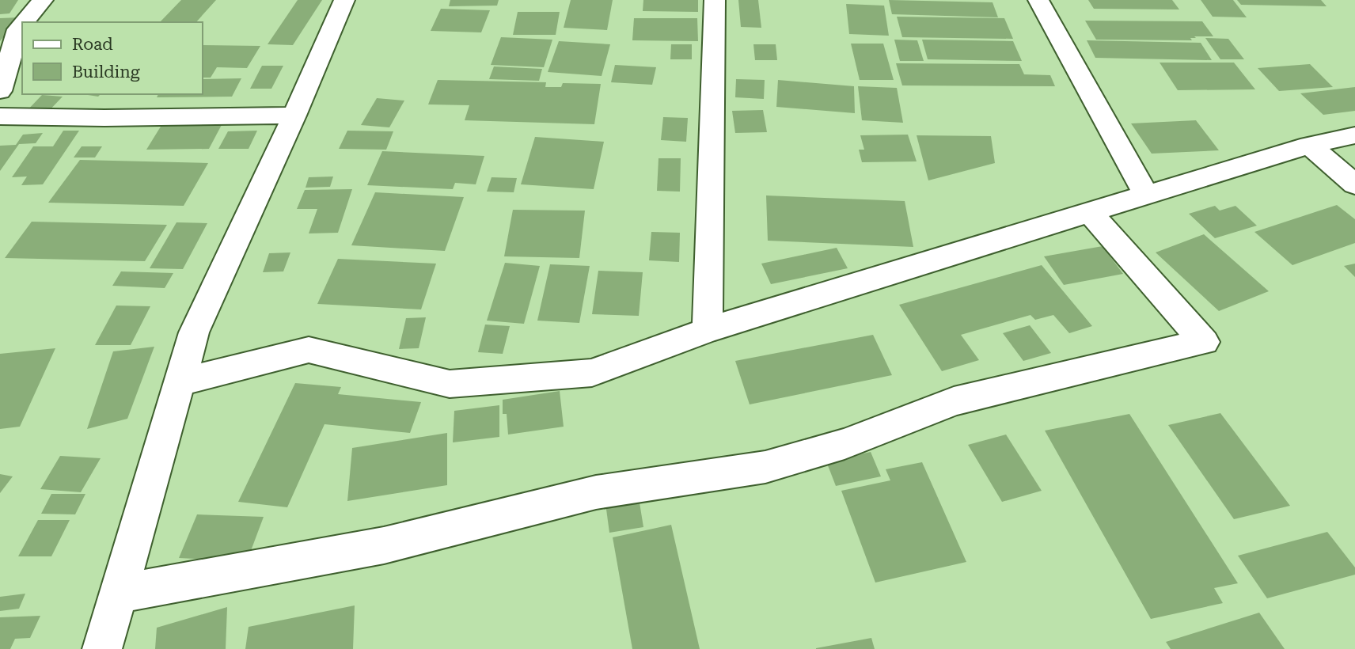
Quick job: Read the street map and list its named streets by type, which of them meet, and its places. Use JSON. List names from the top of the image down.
{
  "legend": ["Road", "Building"]
}
